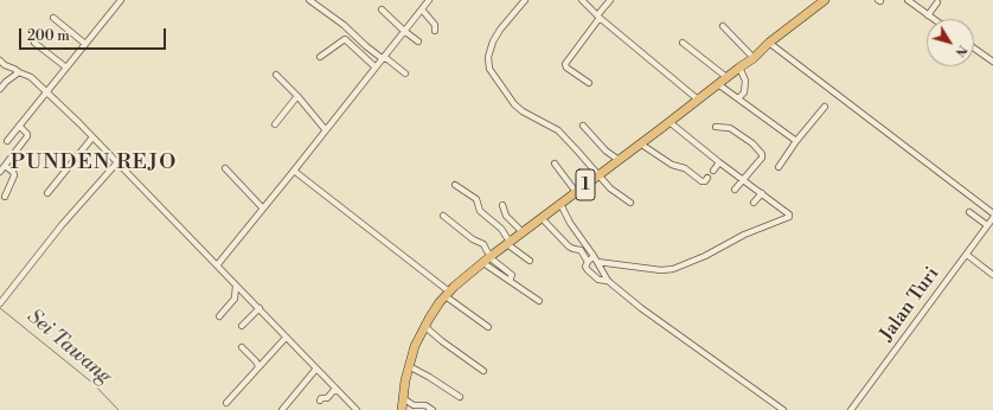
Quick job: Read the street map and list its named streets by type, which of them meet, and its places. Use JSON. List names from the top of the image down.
{
  "streets": {
    "highway": ["1"],
    "street": ["Jalan Turi"]
  },
  "districts": ["PUNDEN REJO"],
  "water": ["Sei Tawang"],
  "scale_bar": "200 m",
  "north": "bottom right"
}
